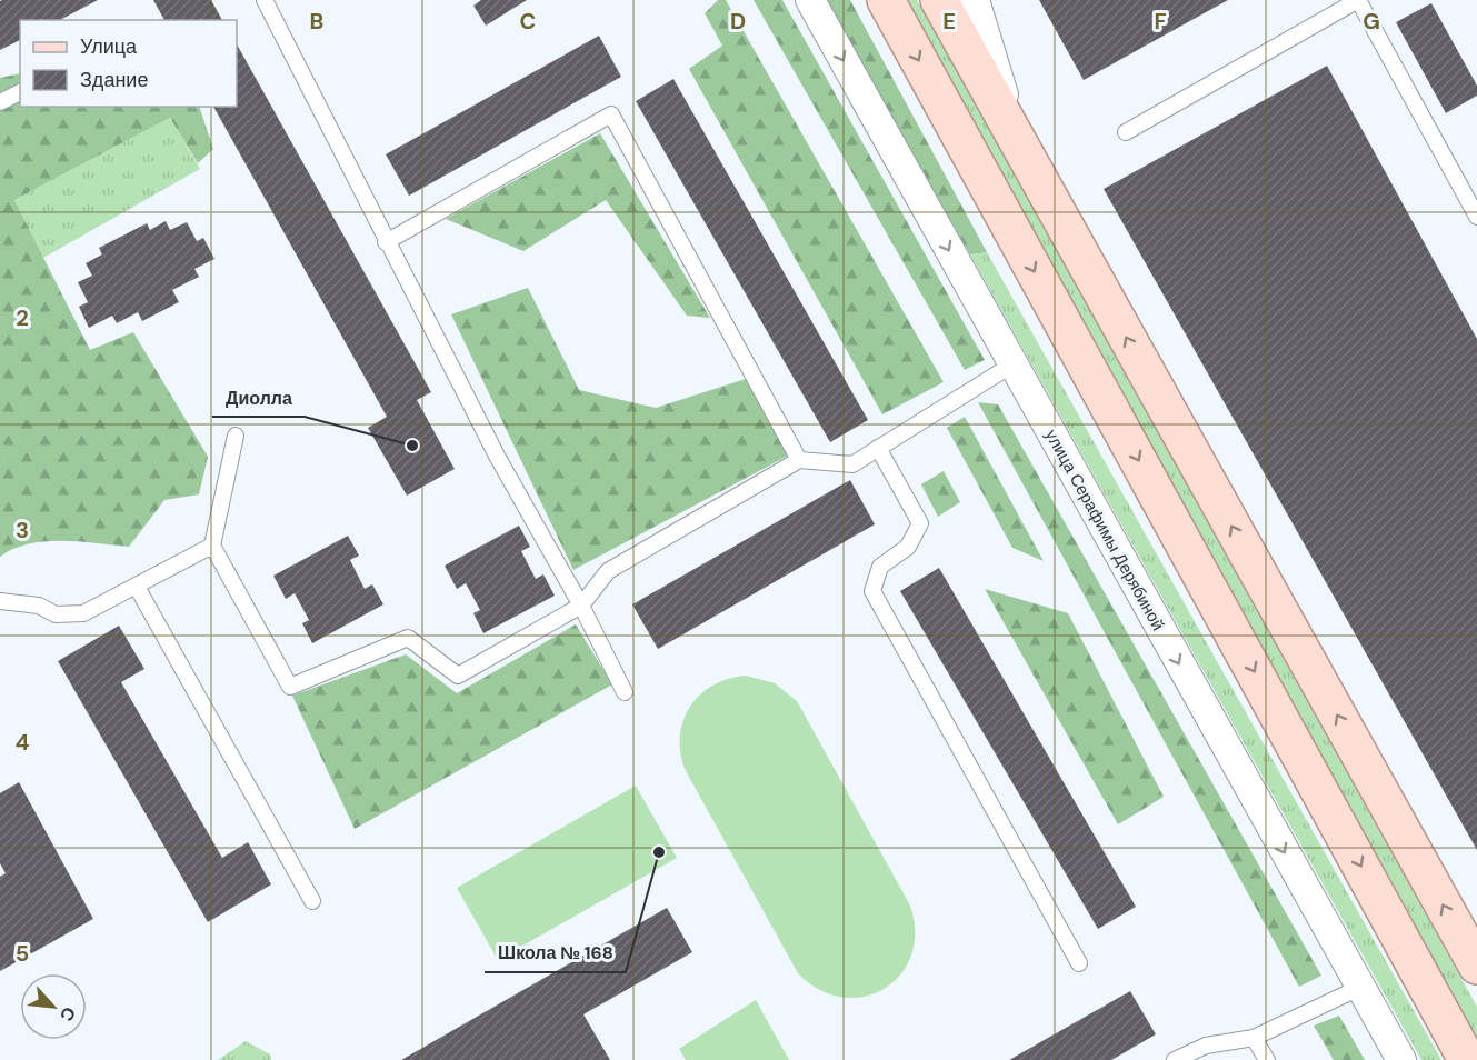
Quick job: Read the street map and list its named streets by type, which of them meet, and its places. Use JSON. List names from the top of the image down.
{
  "streets": {
    "street": ["улица Серафимы Дерябиной"]
  },
  "one_way": ["улица Серафимы Дерябиной"],
  "places": ["Диолла", "Школа № 168"],
  "legend": ["Улица", "Здание"],
  "north": "bottom right",
  "grid": {
    "columns": [
      "B",
      "C",
      "D",
      "E",
      "F",
      "G"
    ],
    "rows": [
      "2",
      "3",
      "4",
      "5"
    ]
  }
}
